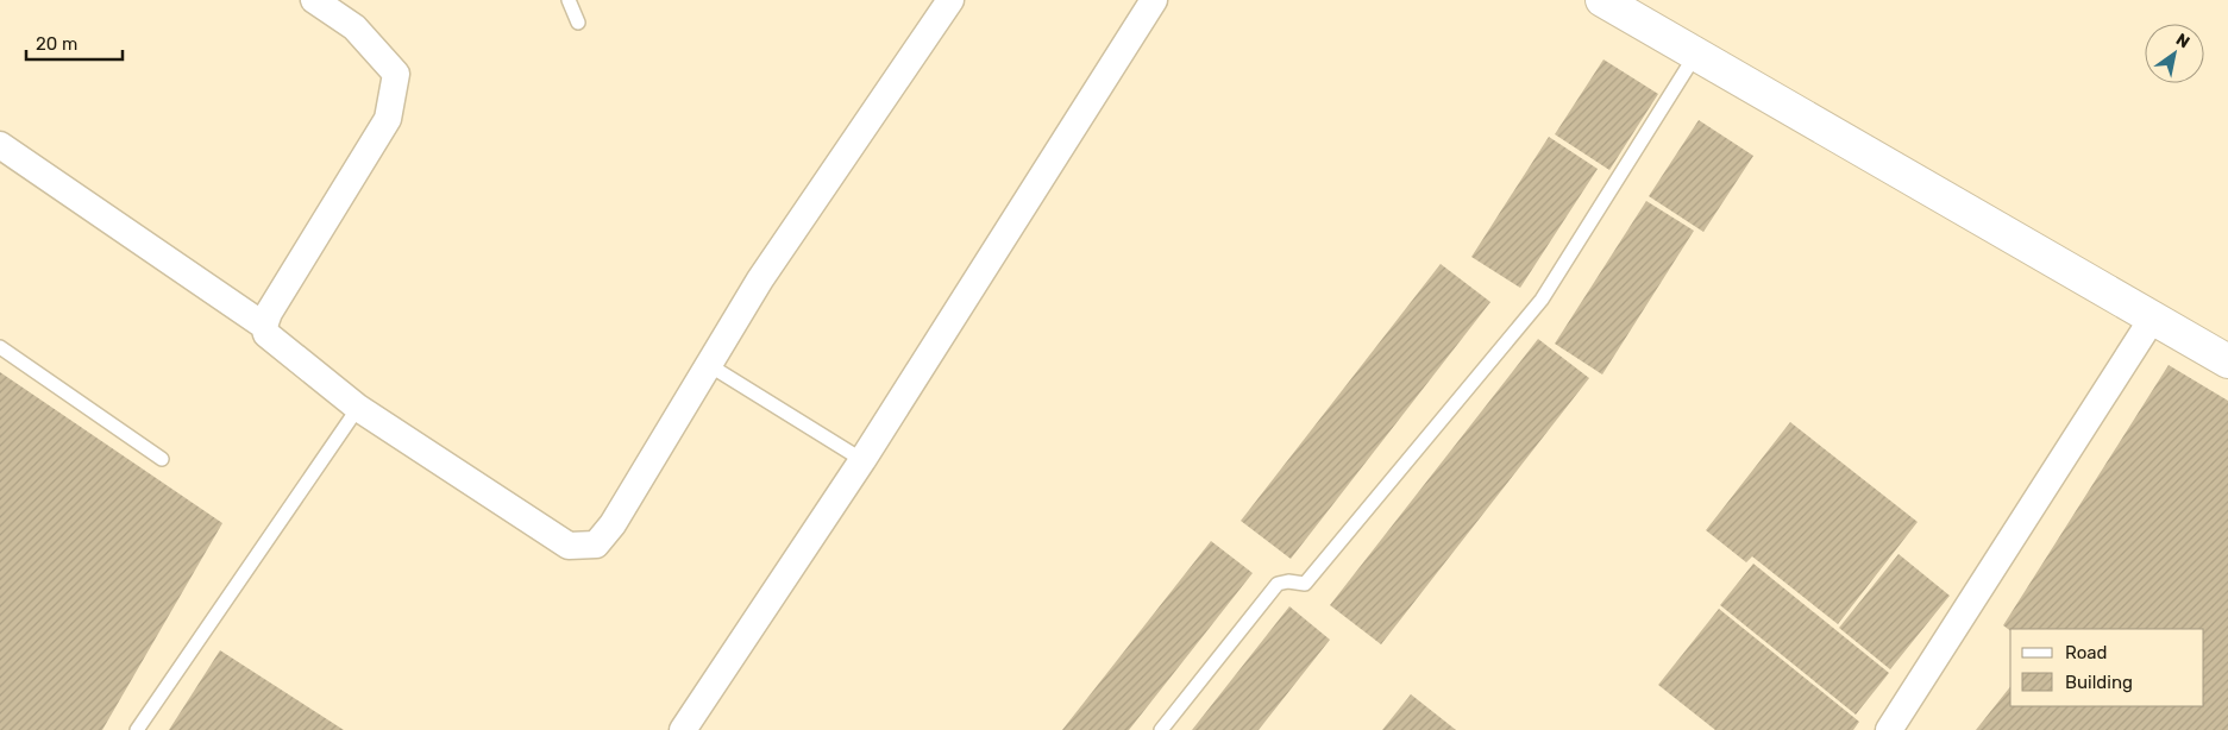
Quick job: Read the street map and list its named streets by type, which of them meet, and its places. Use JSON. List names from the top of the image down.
{
  "legend": ["Road", "Building"],
  "scale_bar": "20 m",
  "north": "top right"
}
